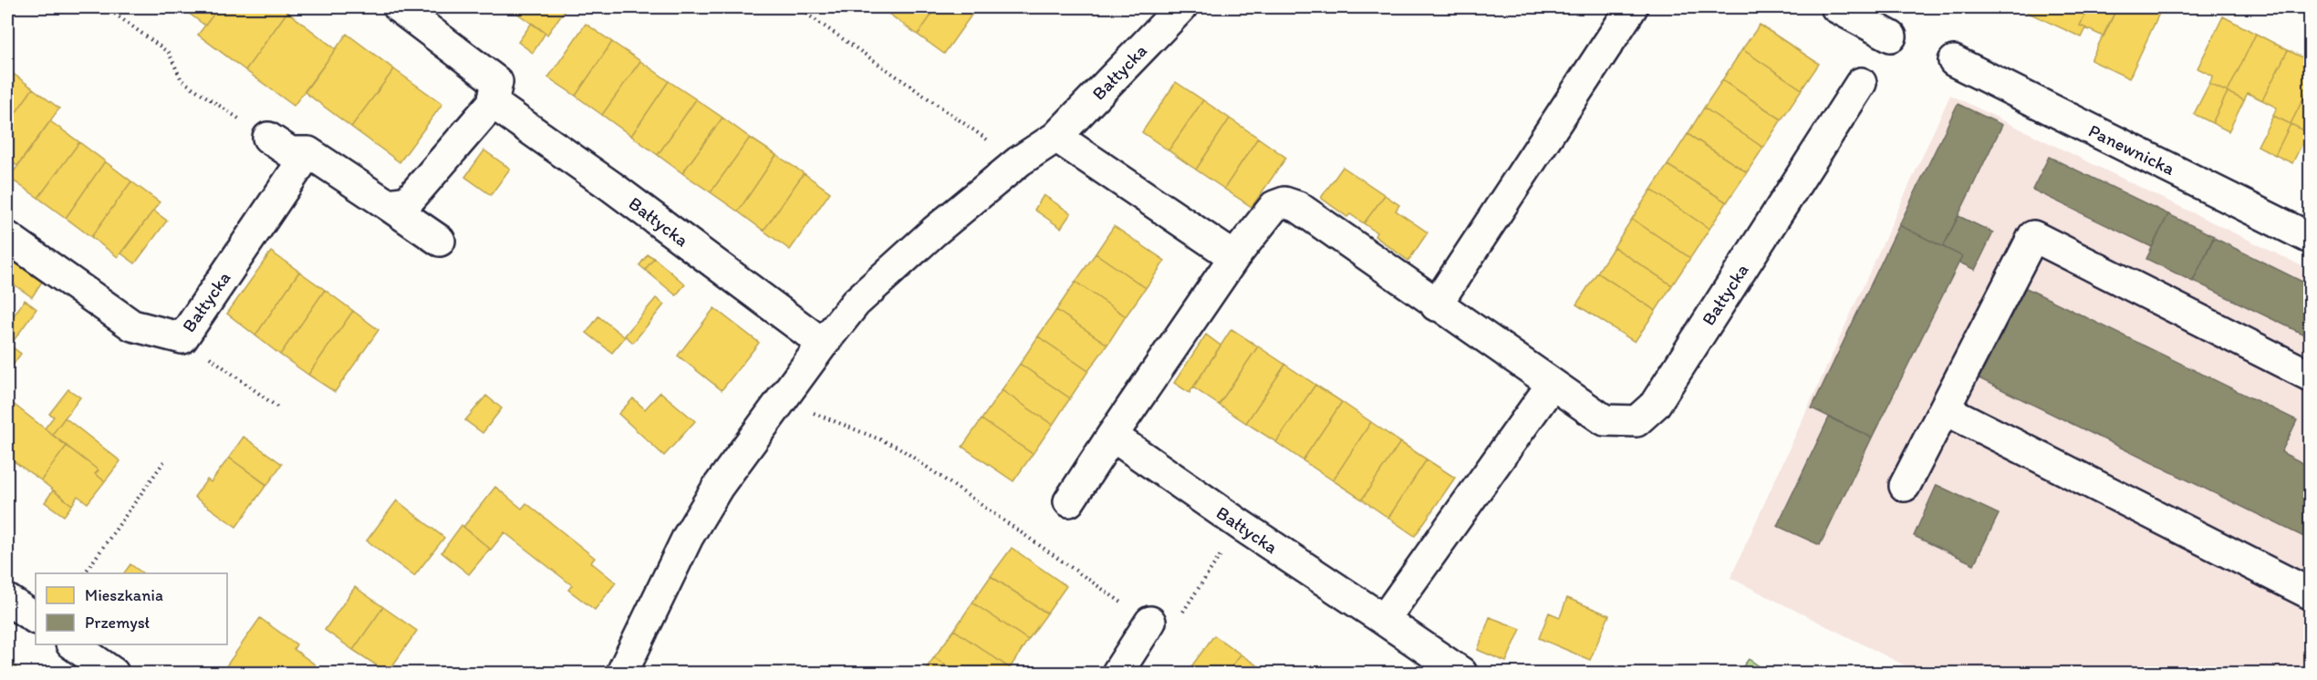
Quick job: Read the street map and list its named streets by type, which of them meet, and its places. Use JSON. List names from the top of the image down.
{
  "streets": {
    "street": ["Bałtycka", "Panewnicka"]
  },
  "legend": ["Mieszkania", "Przemysł"]
}
